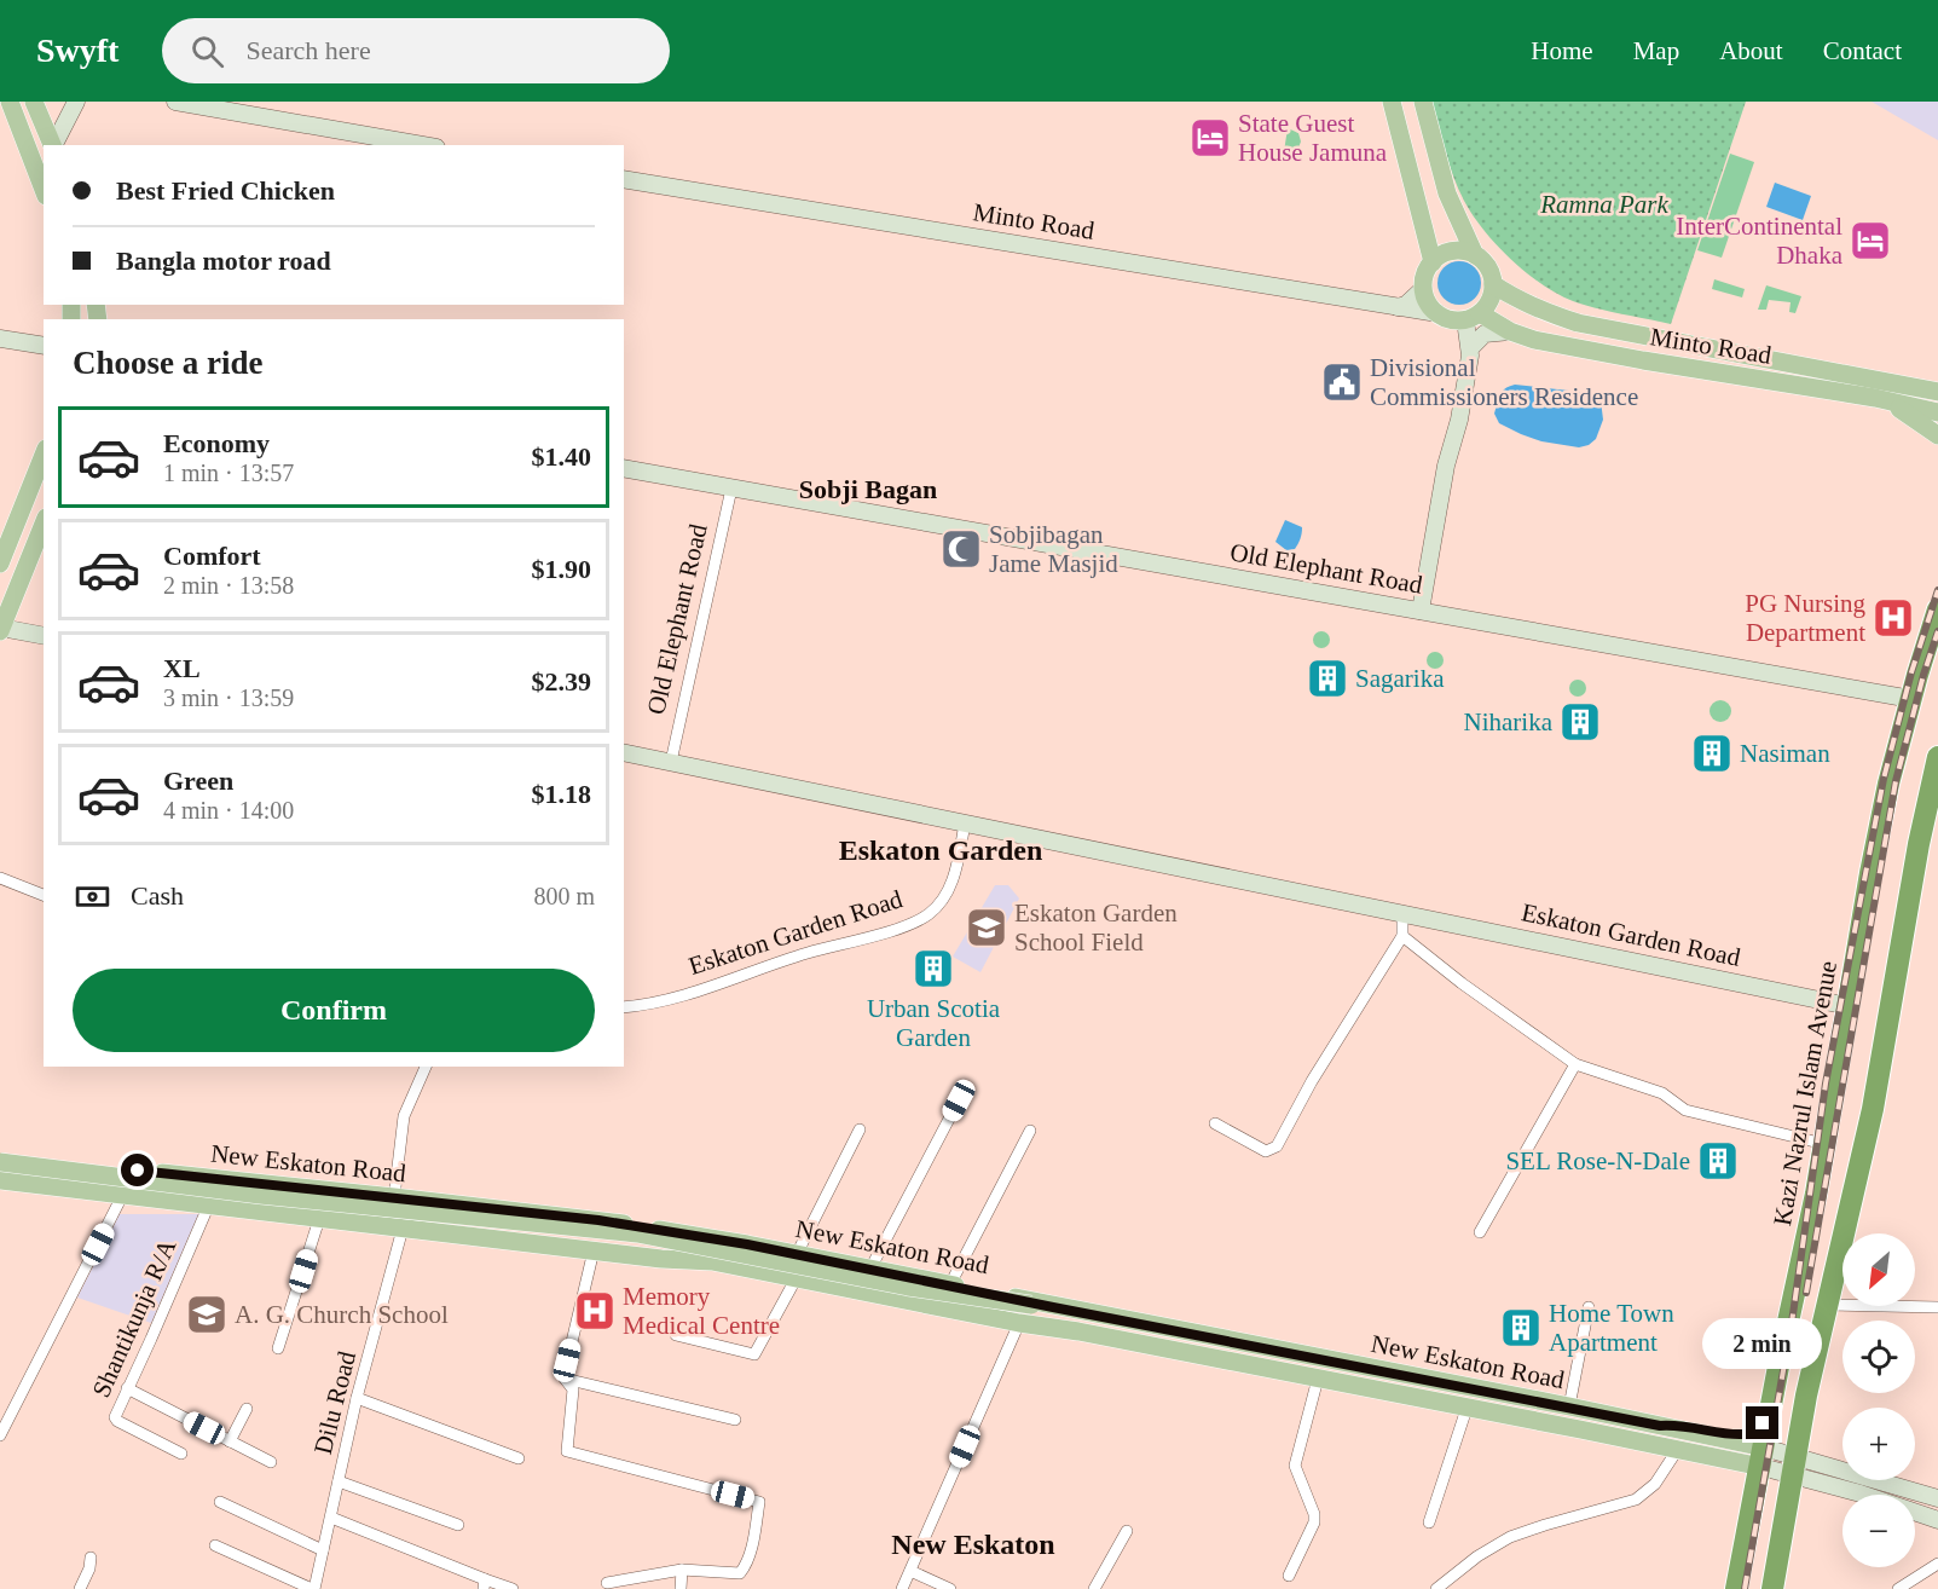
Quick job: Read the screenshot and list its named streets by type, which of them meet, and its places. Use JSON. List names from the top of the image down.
{
  "streets": {
    "highway": ["Kazi Nazrul Islam Avenue"],
    "main road": [
      "Minto Road",
      "Old Elephant Road",
      "Eskaton Garden Road",
      "New Eskaton Road"
    ],
    "street": ["Shantikunja R/A", "Dilu Road"]
  },
  "crossings": [
    ["Old Elephant Road", "Eskaton Garden Road"],
    ["Old Elephant Road", "Kazi Nazrul Islam Avenue"],
    ["Eskaton Garden Road", "Kazi Nazrul Islam Avenue"],
    ["Kazi Nazrul Islam Avenue", "New Eskaton Road"],
    ["New Eskaton Road", "Shantikunja R/A"],
    ["New Eskaton Road", "Dilu Road"]
  ],
  "districts": ["Sobji Bagan", "Eskaton Garden", "New Eskaton"],
  "parks": ["Ramna Park"],
  "places": {
    "hotel": ["State Guest House Jamuna", "InterContinental Dhaka"],
    "public building": ["Divisional Commissioners Residence"],
    "mosque": ["Sobjibagan Jame Masjid"],
    "hospital": ["PG Nursing Department", "Memory Medical Centre"],
    "building": [
      "Sagarika",
      "Niharika",
      "Nasiman",
      "Urban Scotia Garden",
      "SEL Rose-N-Dale",
      "Home Town Apartment"
    ],
    "school or university": ["Eskaton Garden School Field", "A. G. Church School"]
  },
  "north": "bottom left",
  "page": {
    "header": "Swyft",
    "search": "Search here",
    "nav": [
      "Home",
      "Map",
      "About",
      "Contact"
    ],
    "banner": ["Best Fried Chicken", "Bangla motor road"],
    "heading": "Choose a ride",
    "list": [
      {
        "name": "Economy",
        "note": "1 min · 13:57",
        "value": "$1.40"
      },
      {
        "name": "Comfort",
        "note": "2 min · 13:58",
        "value": "$1.90"
      },
      {
        "name": "XL",
        "note": "3 min · 13:59",
        "value": "$2.39"
      },
      {
        "name": "Green",
        "note": "4 min · 14:00",
        "value": "$1.18"
      }
    ],
    "pay": ["Cash", "800 m"],
    "buttons": "Confirm",
    "map_buttons": ["+", "−"],
    "bubble": "2 min"
  }
}
